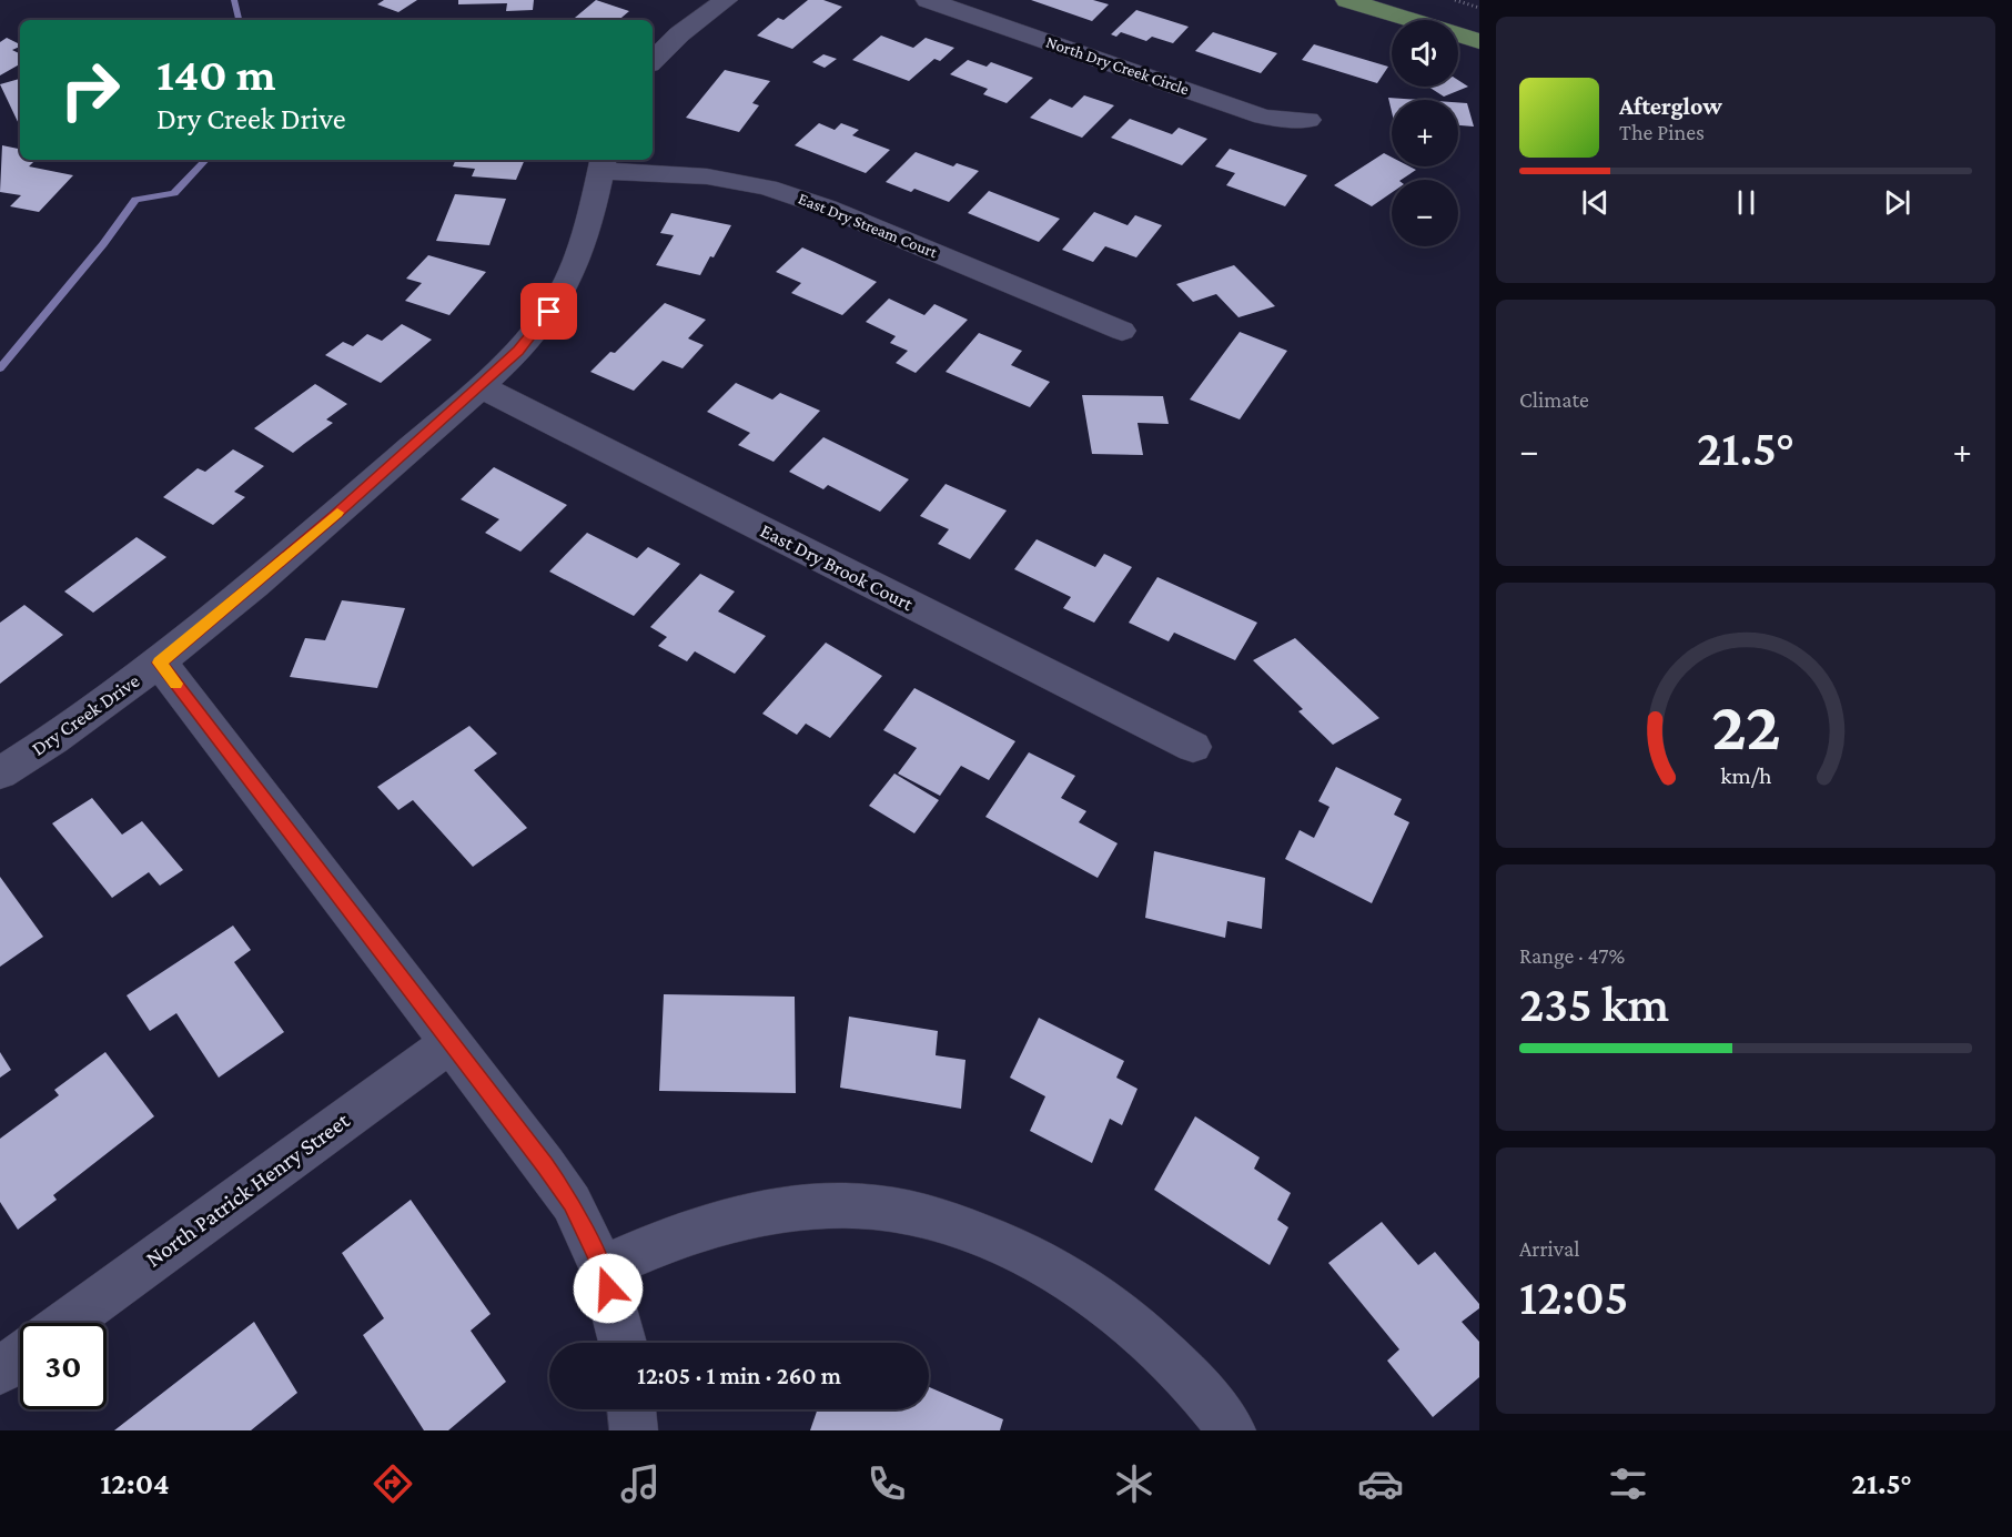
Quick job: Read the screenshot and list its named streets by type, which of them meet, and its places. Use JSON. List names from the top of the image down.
{
  "streets": {
    "street": [
      "North Dry Creek Circle",
      "East Dry Stream Court",
      "East Dry Brook Court",
      "Dry Creek Drive",
      "North Patrick Henry Street"
    ]
  },
  "crossings": [
    ["East Dry Stream Court", "Dry Creek Drive"],
    ["East Dry Brook Court", "Dry Creek Drive"]
  ],
  "page": {
    "map_buttons": ["+", "−"],
    "turn": ["140 m", "Dry Creek Drive"],
    "song": ["Afterglow", "The Pines"],
    "tile": [
      "Climate",
      ["Range · 47%", "235 km"],
      ["Arrival", "12:05"]
    ],
    "heat": ["−", "21.5°", "+"],
    "limit": "30",
    "trip": "12:05 · 1 min · 260 m",
    "tabs": ["12:04", "21.5°"],
    "gauge": ["22", "km/h"]
  }
}
